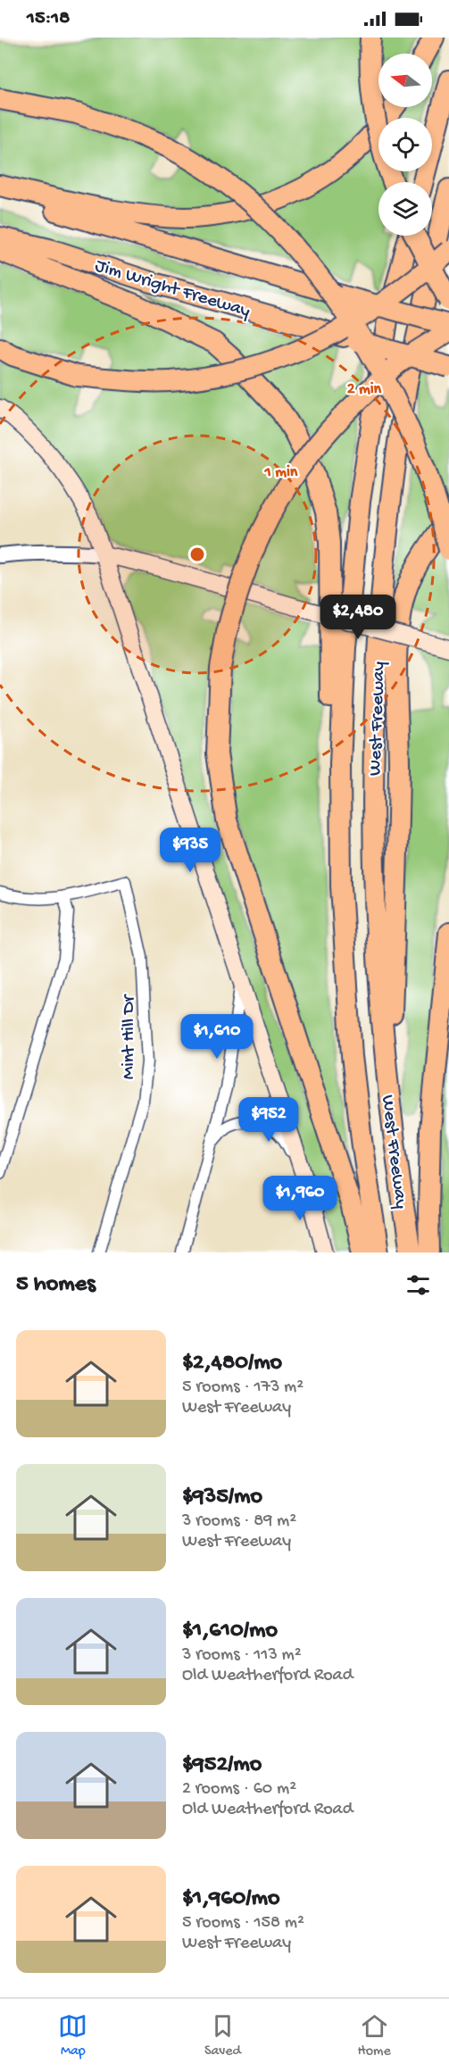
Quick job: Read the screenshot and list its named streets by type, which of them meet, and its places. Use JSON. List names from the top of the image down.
{
  "streets": {
    "highway": ["Jim Wright Freeway", "West Freeway"],
    "street": ["Mint Hill Dr"]
  },
  "north": "left",
  "page": {
    "status": "15:18",
    "price": [
      "$2,480",
      "$935",
      "$1,610",
      "$952",
      "$1,960"
    ],
    "heading": "5 homes",
    "list": [
      {
        "name": "$2,480/mo",
        "note": "5 rooms · 173 m² · West Freeway"
      },
      {
        "name": "$935/mo",
        "note": "3 rooms · 89 m² · West Freeway"
      },
      {
        "name": "$1,610/mo",
        "note": "3 rooms · 113 m² · Old Weatherford Road"
      },
      {
        "name": "$952/mo",
        "note": "2 rooms · 60 m² · Old Weatherford Road"
      },
      {
        "name": "$1,960/mo",
        "note": "5 rooms · 158 m² · West Freeway"
      }
    ],
    "tabs": ["Map", "Saved", "Home"]
  },
  "rings": ["2 min", "1 min"]
}
